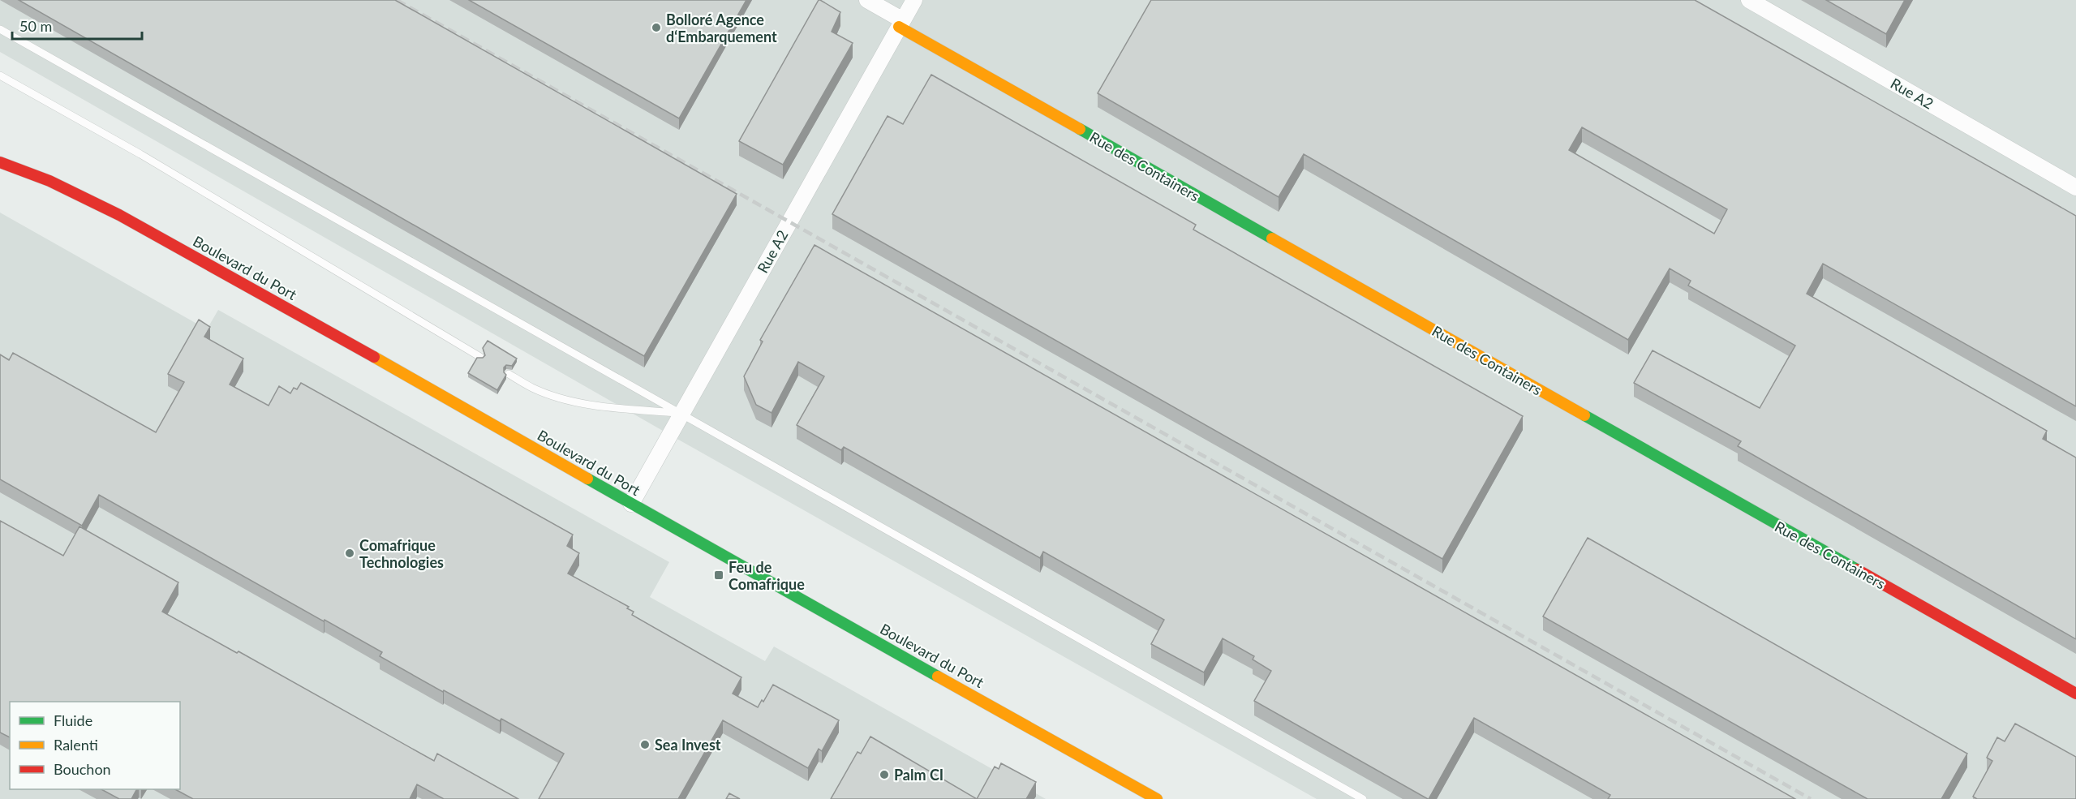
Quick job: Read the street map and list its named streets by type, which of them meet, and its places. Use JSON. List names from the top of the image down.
{
  "streets": {
    "street": ["Rue A2", "Rue des Containers", "Boulevard du Port"]
  },
  "crossings": [
    ["Rue A2", "Rue des Containers"],
    ["Rue A2", "Boulevard du Port"]
  ],
  "places": {
    "other": [
      "Bolloré Agence d‘Embarquement",
      "Comafrique Technologies",
      "Sea Invest",
      "Palm CI"
    ],
    "transit": ["Feu de Comafrique"]
  },
  "legend": ["Fluide", "Ralenti", "Bouchon"],
  "scale_bar": "50 m"
}
